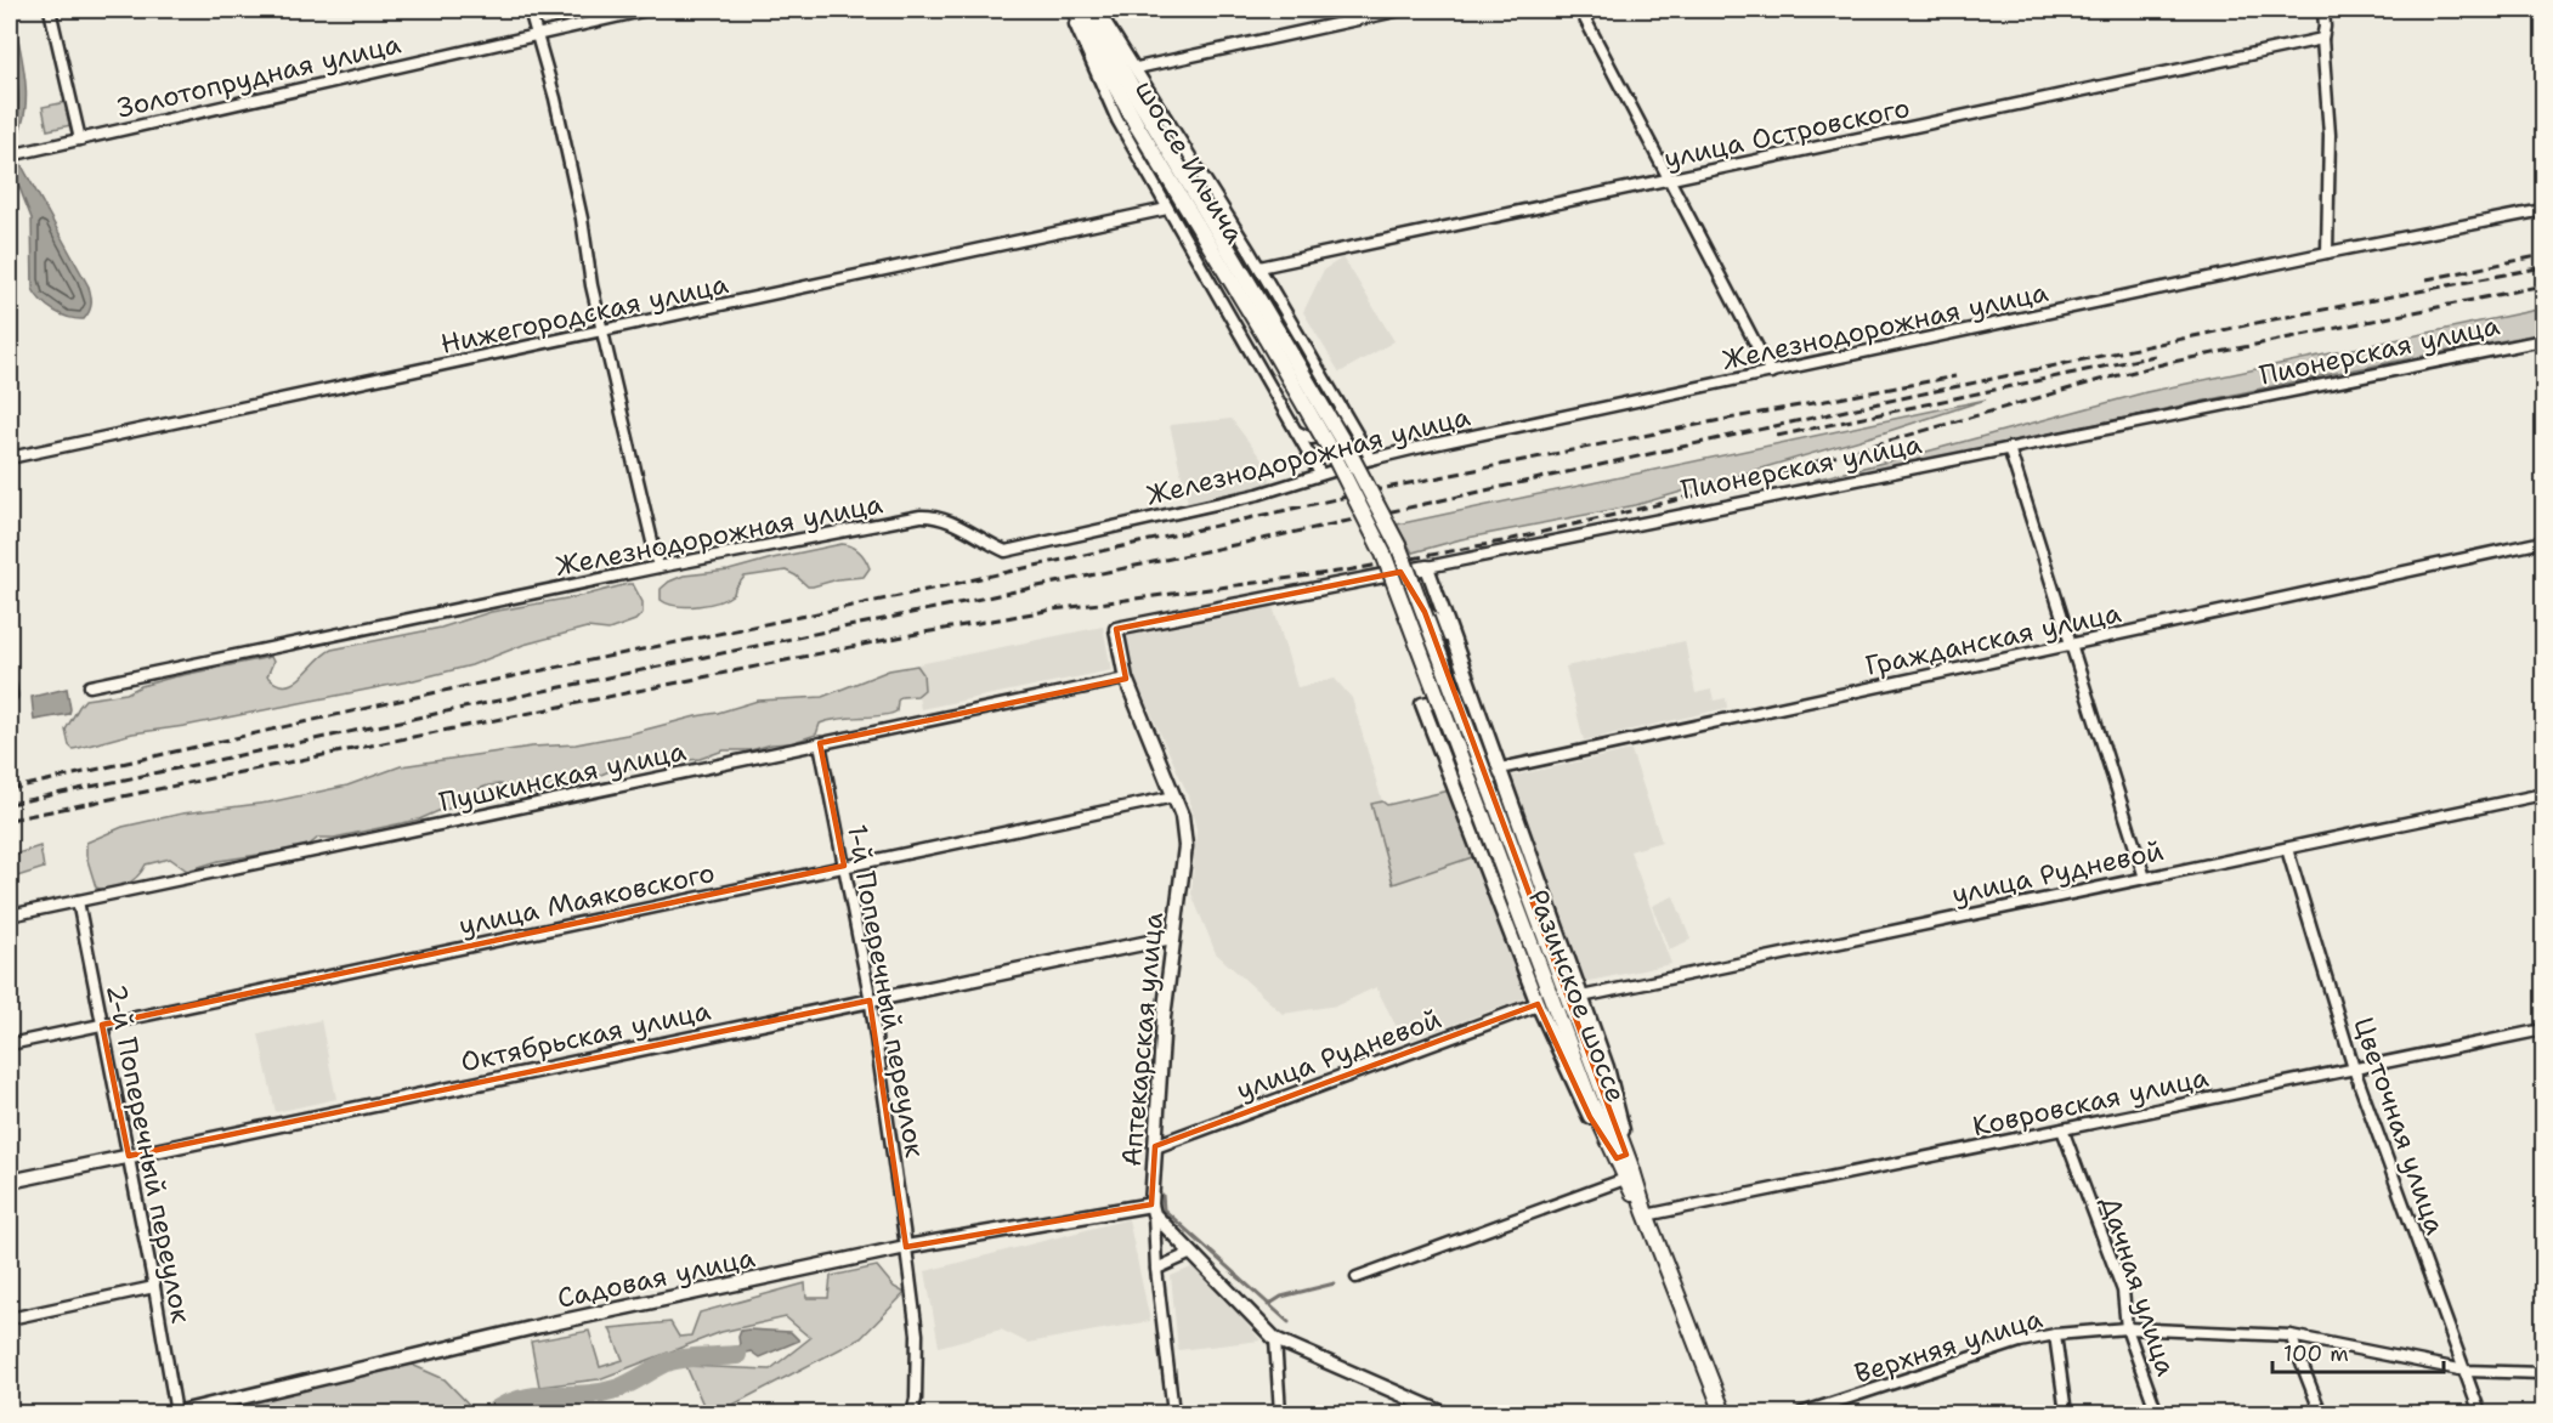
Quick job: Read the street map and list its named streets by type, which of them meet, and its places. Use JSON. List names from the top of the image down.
{
  "streets": {
    "main road": ["шоссе Ильича", "Разинское шоссе"],
    "street": [
      "Золотопрудная улица",
      "улица Островского",
      "Нижегородская улица",
      "Железнодорожная улица",
      "Пионерская улица",
      "Гражданская улица",
      "Пушкинская улица",
      "улица Рудневой",
      "улица Маяковского",
      "1-й Поперечный переулок",
      "Октябрьская улица",
      "Аптекарская улица",
      "Ковровская улица",
      "Цветочная улица",
      "2-й Поперечный переулок",
      "Садовая улица",
      "Дачная улица",
      "Верхняя улица"
    ]
  },
  "crossings": [
    ["шоссе Ильича", "Разинское шоссе"],
    ["Пионерская улица", "Пушкинская улица"],
    ["Пионерская улица", "Аптекарская улица"],
    ["Пушкинская улица", "1-й Поперечный переулок"],
    ["Пушкинская улица", "Аптекарская улица"],
    ["Пушкинская улица", "2-й Поперечный переулок"],
    ["улица Рудневой", "Аптекарская улица"],
    ["улица Рудневой", "Цветочная улица"],
    ["улица Маяковского", "1-й Поперечный переулок"],
    ["улица Маяковского", "Аптекарская улица"],
    ["улица Маяковского", "2-й Поперечный переулок"],
    ["1-й Поперечный переулок", "Октябрьская улица"],
    ["1-й Поперечный переулок", "Садовая улица"],
    ["Разинское шоссе", "Ковровская улица"],
    ["Октябрьская улица", "Аптекарская улица"],
    ["Октябрьская улица", "2-й Поперечный переулок"],
    ["Аптекарская улица", "Садовая улица"],
    ["Ковровская улица", "Цветочная улица"],
    ["Ковровская улица", "Дачная улица"],
    ["Цветочная улица", "Верхняя улица"],
    ["2-й Поперечный переулок", "Садовая улица"],
    ["Дачная улица", "Верхняя улица"]
  ],
  "scale_bar": "100 m"
}
